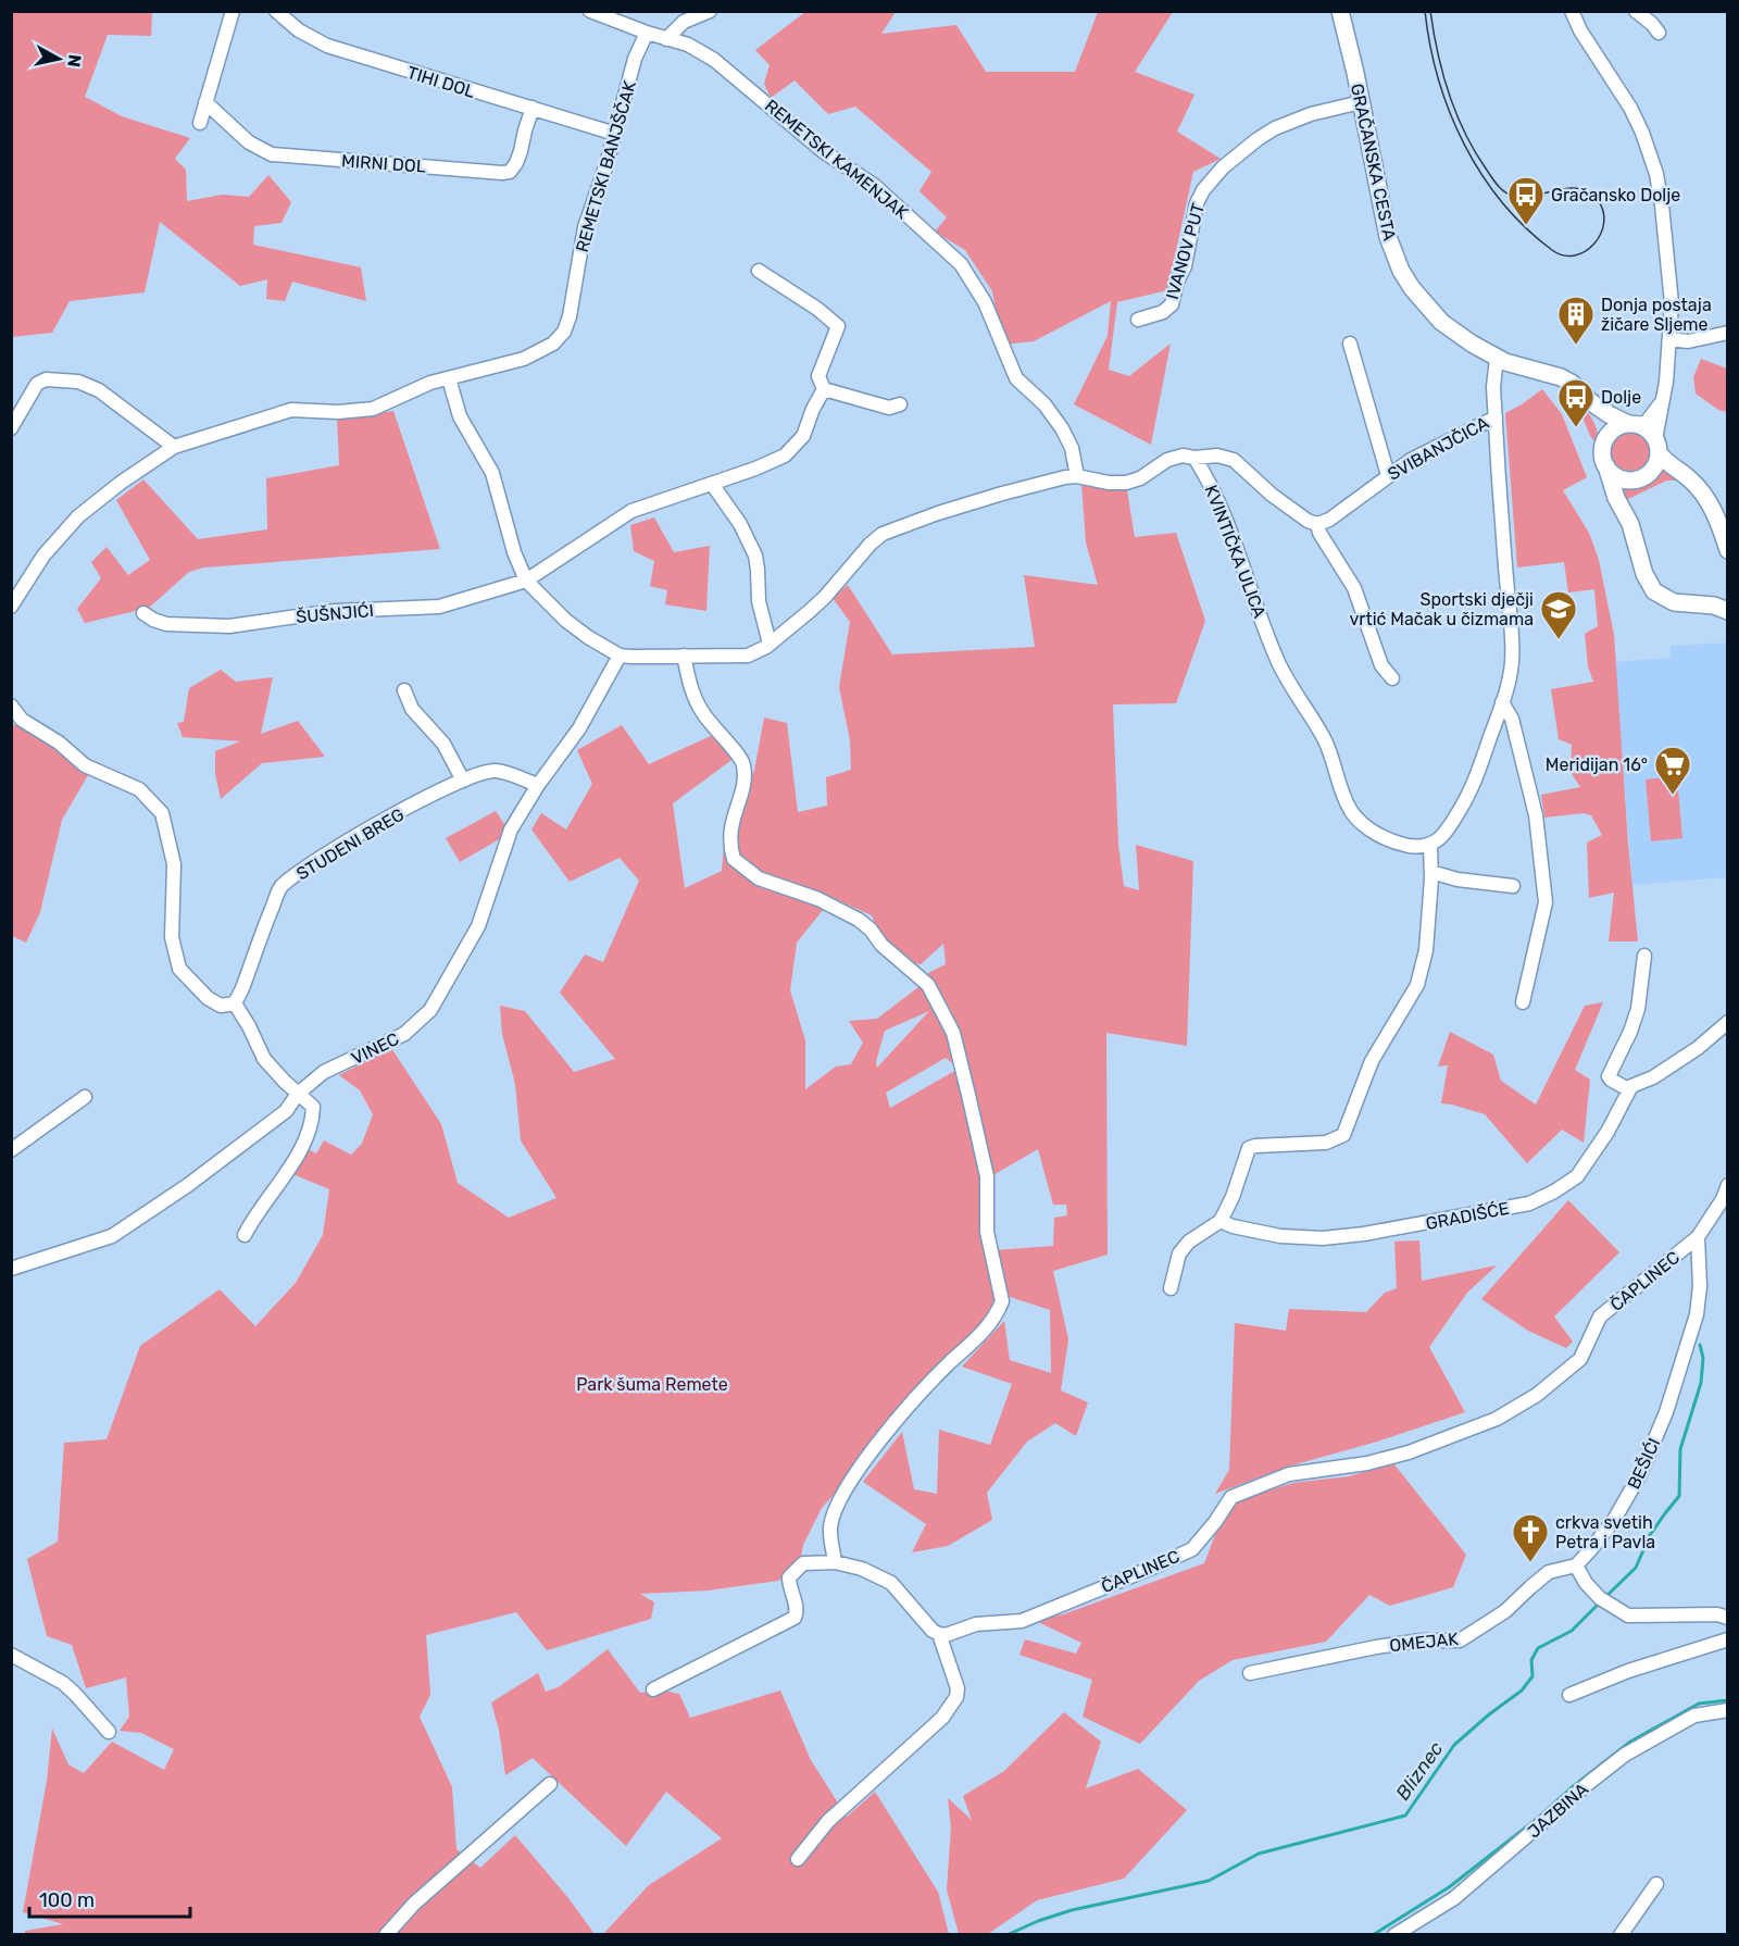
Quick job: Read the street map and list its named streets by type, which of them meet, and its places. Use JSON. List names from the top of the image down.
{
  "streets": {
    "main road": ["GRAČANSKA CESTA"],
    "street": [
      "TIHI DOL",
      "REMETSKI KAMENJAK",
      "MIRNI DOL",
      "REMETSKI BANJŠČAK",
      "IVANOV PUT",
      "SVIBANJČICA",
      "KVINTIČKA ULICA",
      "ŠUŠNJIĆI",
      "STUDENI BREG",
      "VINEC",
      "GRADIŠĆE",
      "ČAPLINEC",
      "BEŠIĆI",
      "OMEJAK",
      "JAZBINA"
    ]
  },
  "crossings": [
    ["TIHI DOL", "MIRNI DOL"],
    ["TIHI DOL", "REMETSKI BANJŠČAK"],
    ["REMETSKI KAMENJAK", "REMETSKI BANJŠČAK"],
    ["GRAČANSKA CESTA", "IVANOV PUT"],
    ["STUDENI BREG", "VINEC"],
    ["ČAPLINEC", "BEŠIĆI"],
    ["BEŠIĆI", "OMEJAK"]
  ],
  "water": ["Bliznec"],
  "parks": ["Park šuma Remete"],
  "places": {
    "bus stop": ["Gračansko Dolje", "Dolje"],
    "building": ["Donja postaja žičare Sljeme"],
    "school or university": ["Sportski dječji vrtić Mačak u čizmama"],
    "supermarket": ["Meridijan 16°"],
    "church": ["crkva svetih Petra i Pavla"]
  },
  "scale_bar": "100 m",
  "north": "right"
}
